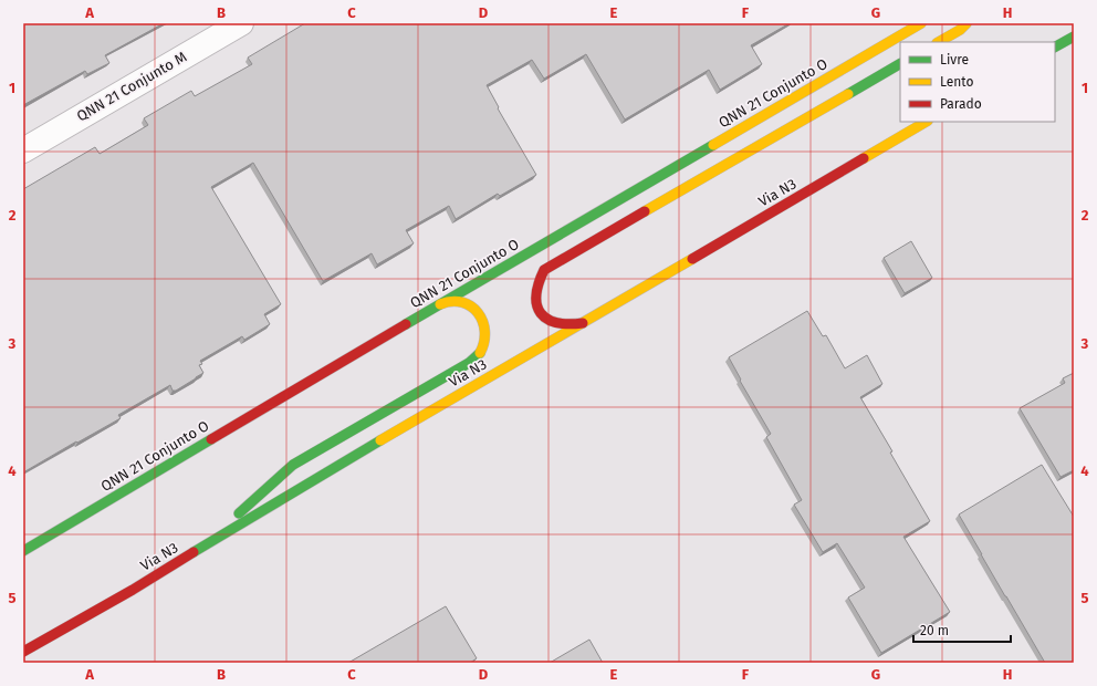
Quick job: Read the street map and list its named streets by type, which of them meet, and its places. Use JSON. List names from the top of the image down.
{
  "streets": {
    "main road": ["QNN 21 Conjunto O", "Via N3"],
    "street": ["QNN 21 Conjunto M"]
  },
  "legend": ["Livre", "Lento", "Parado"],
  "scale_bar": "20 m",
  "grid": {
    "columns": [
      "A",
      "B",
      "C",
      "D",
      "E",
      "F",
      "G",
      "H"
    ],
    "rows": [
      "1",
      "2",
      "3",
      "4",
      "5"
    ]
  }
}
